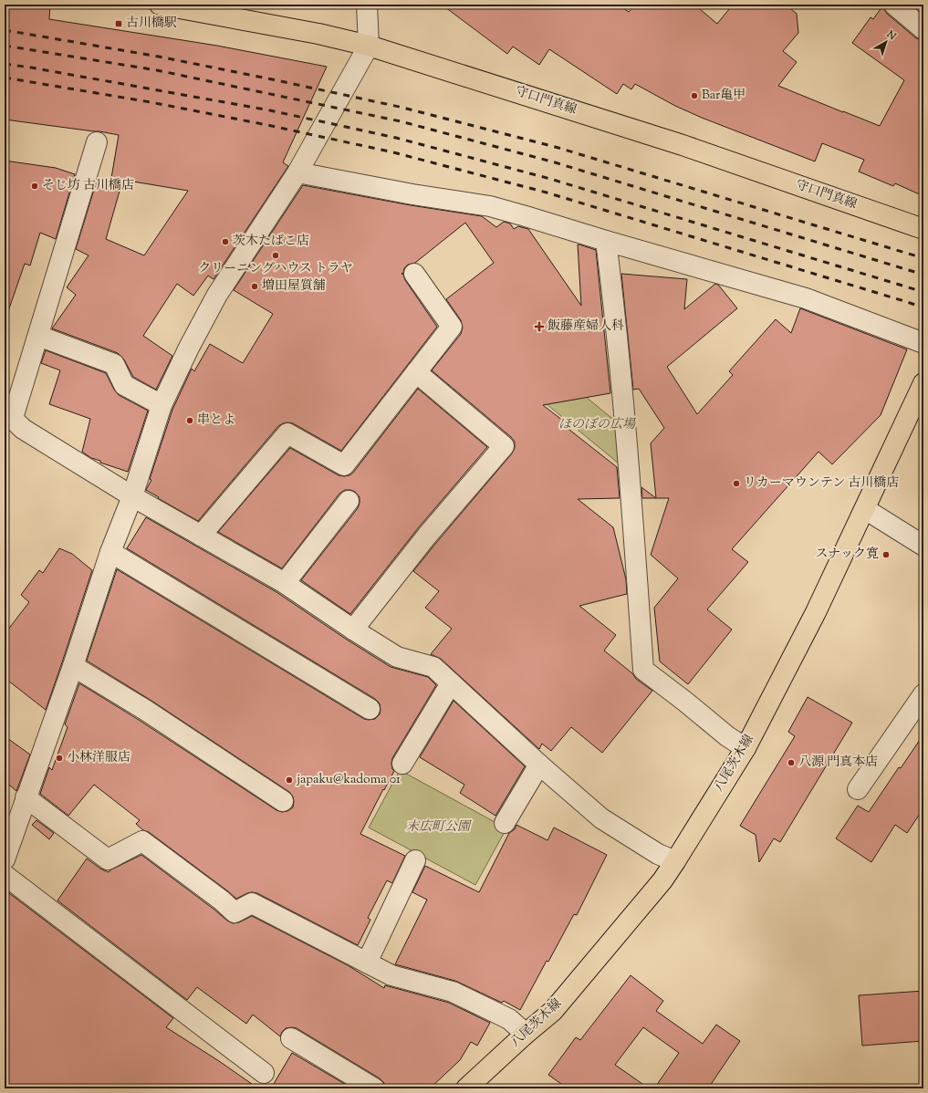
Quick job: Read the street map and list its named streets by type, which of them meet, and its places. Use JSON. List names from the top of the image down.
{
  "streets": {
    "main road": ["守口門真線", "八尾茨木線"]
  },
  "parks": ["ほのぼの広場", "末広町公園"],
  "places": {
    "transit": ["古川橋駅"],
    "other": [
      "Bar亀甲",
      "そじ坊 古川橋店",
      "茨木たばこ店",
      "クリーニングハウス トラヤ",
      "増田屋質舗",
      "串とよ",
      "リカーマウンテン 古川橋店",
      "スナック寛",
      "小林洋服店",
      "八源 門真本店",
      "japaku@kadoma 01"
    ],
    "health": ["飯藤産婦人科"]
  },
  "north": "top right"
}
